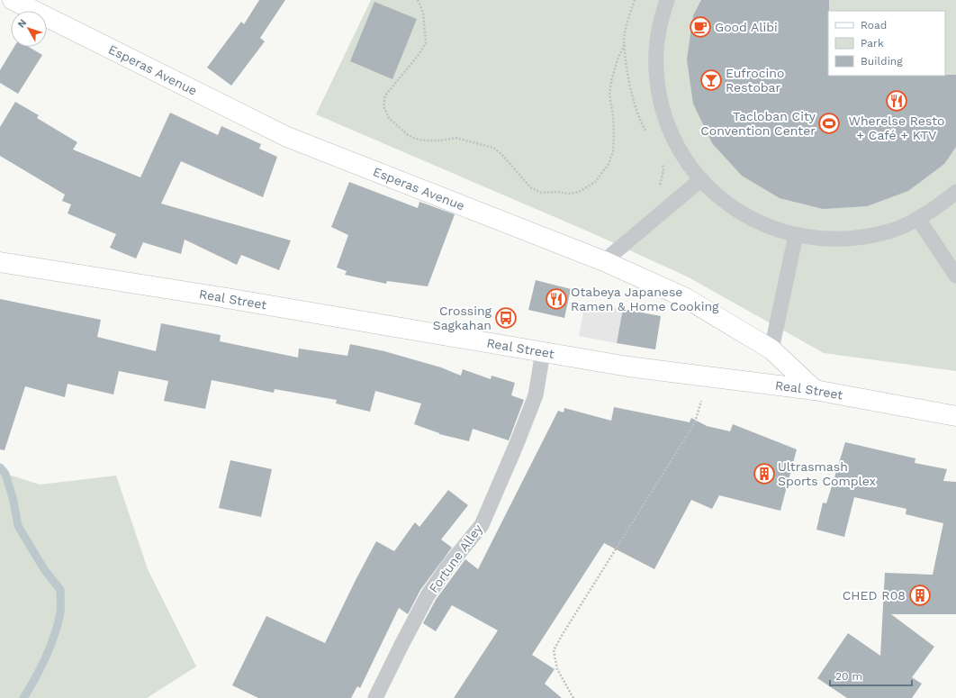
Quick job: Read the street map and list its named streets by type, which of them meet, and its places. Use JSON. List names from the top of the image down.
{
  "streets": {
    "main road": ["Esperas Avenue", "Real Street"],
    "lane": ["Fortune Alley"]
  },
  "crossings": [
    ["Esperas Avenue", "Real Street"],
    ["Real Street", "Fortune Alley"]
  ],
  "places": {
    "cafe": ["Good Alibi"],
    "bar": ["Eufrocino Restobar"],
    "restaurant": ["Wherelse Resto + Café + KTV", "Otabeya Japanese Ramen & Home Cooking"],
    "sports": ["Tacloban City Convention Center"],
    "bus stop": ["Crossing Sagkahan"],
    "building": ["Ultrasmash Sports Complex", "CHED R08"]
  },
  "legend": ["Road", "Park", "Building"],
  "scale_bar": "20 m",
  "north": "top left"
}
